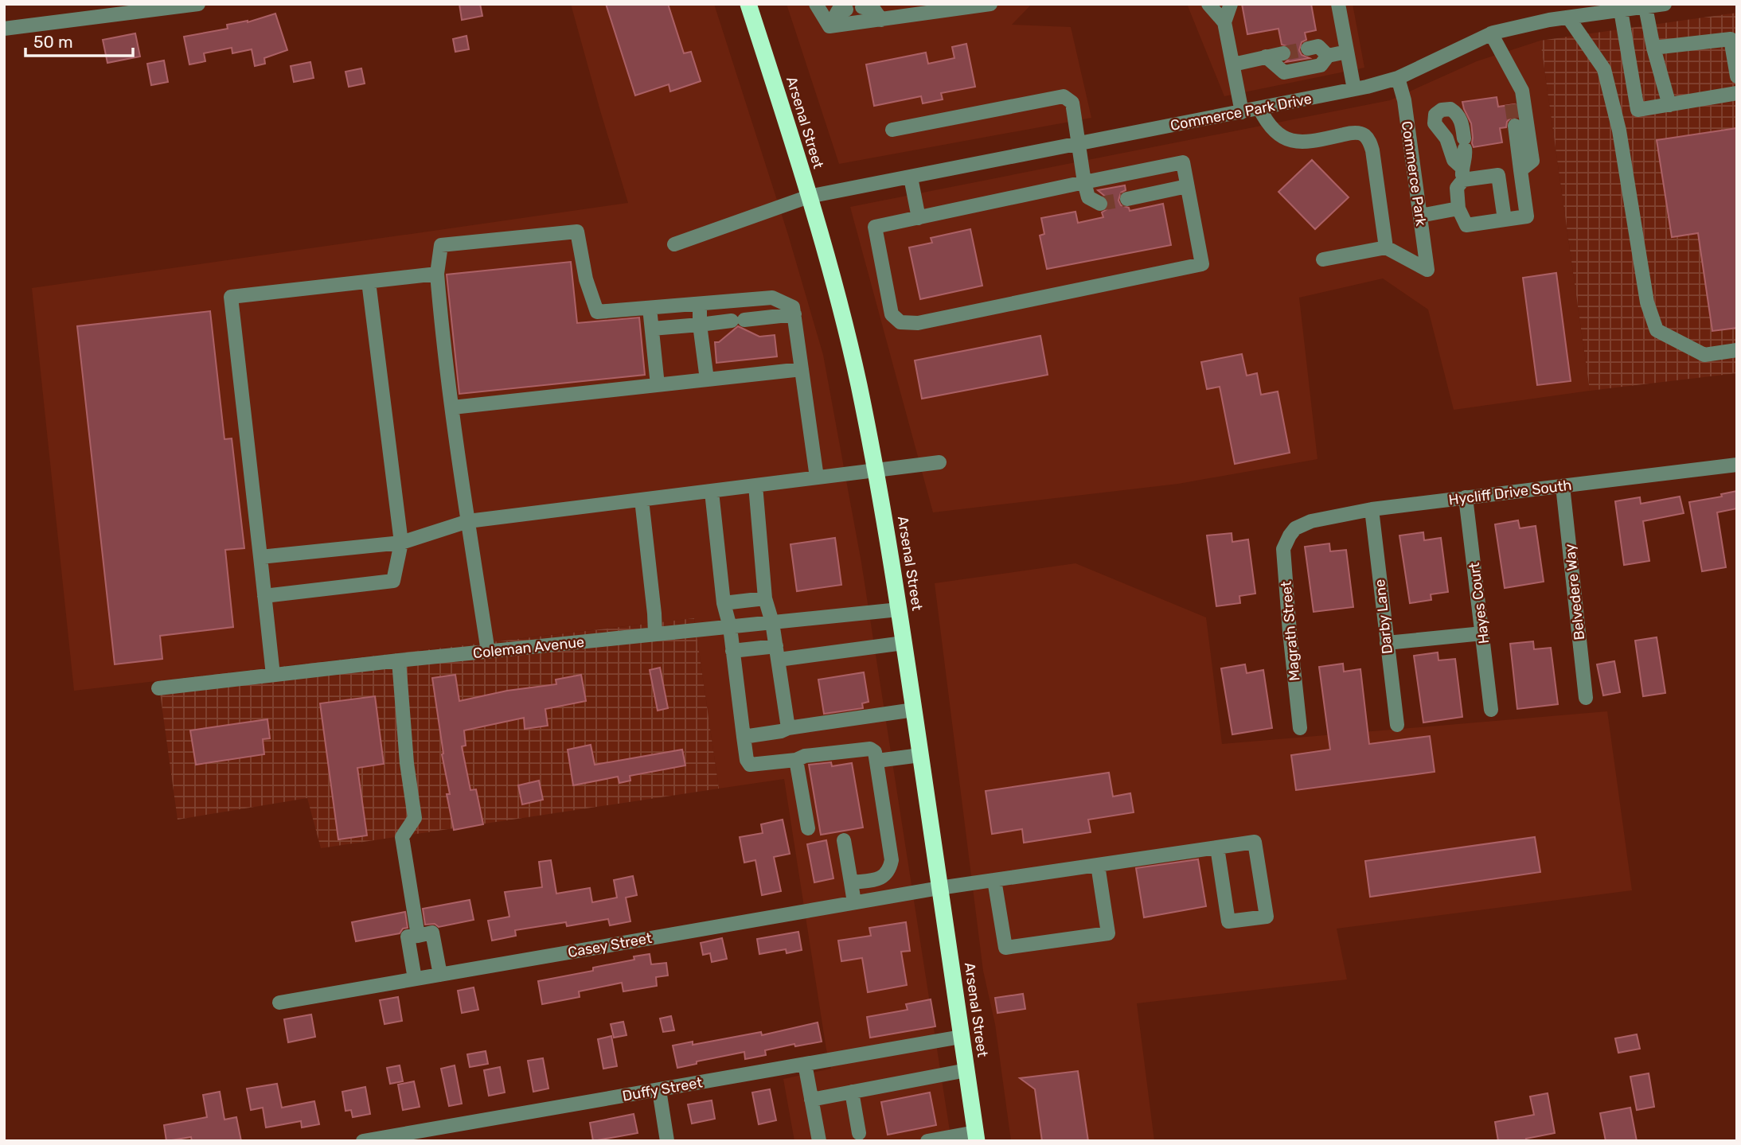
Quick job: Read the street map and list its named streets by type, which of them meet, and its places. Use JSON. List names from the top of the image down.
{
  "streets": {
    "highway": ["Arsenal Street"],
    "street": [
      "Commerce Park Drive",
      "Commerce Park",
      "Hycliff Drive South",
      "Belvedere Way",
      "Hayes Court",
      "Darby Lane",
      "Magrath Street",
      "Coleman Avenue",
      "Casey Street",
      "Duffy Street"
    ]
  },
  "crossings": [
    ["Commerce Park Drive", "Arsenal Street"],
    ["Commerce Park Drive", "Commerce Park"],
    ["Arsenal Street", "Coleman Avenue"],
    ["Arsenal Street", "Casey Street"],
    ["Arsenal Street", "Duffy Street"],
    ["Hycliff Drive South", "Belvedere Way"],
    ["Hycliff Drive South", "Hayes Court"],
    ["Hycliff Drive South", "Darby Lane"],
    ["Hycliff Drive South", "Magrath Street"]
  ],
  "scale_bar": "50 m"
}
